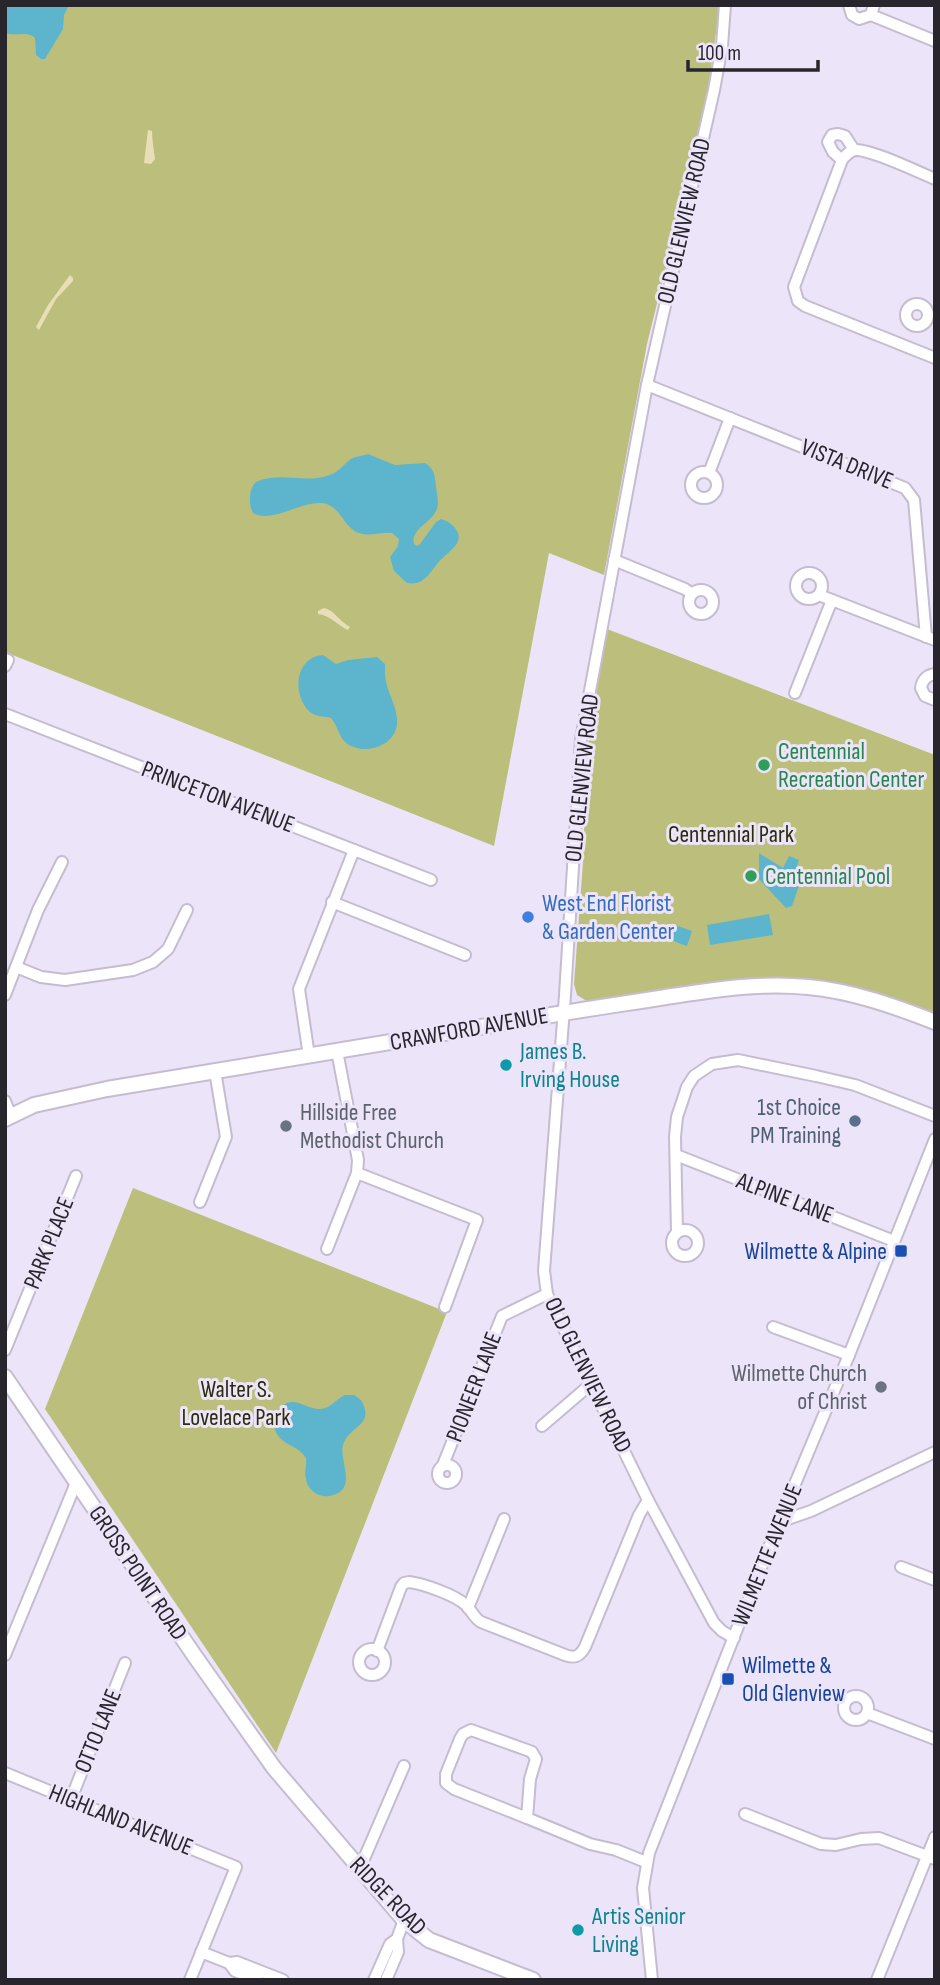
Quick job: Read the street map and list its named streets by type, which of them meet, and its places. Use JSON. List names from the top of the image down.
{
  "streets": {
    "main road": ["CRAWFORD AVENUE", "GROSS POINT ROAD", "RIDGE ROAD"],
    "street": [
      "OLD GLENVIEW ROAD",
      "VISTA DRIVE",
      "PRINCETON AVENUE",
      "ALPINE LANE",
      "PARK PLACE",
      "PIONEER LANE",
      "WILMETTE AVENUE",
      "OTTO LANE",
      "HIGHLAND AVENUE"
    ]
  },
  "crossings": [
    ["OLD GLENVIEW ROAD", "VISTA DRIVE"],
    ["OLD GLENVIEW ROAD", "CRAWFORD AVENUE"],
    ["OLD GLENVIEW ROAD", "PIONEER LANE"],
    ["OLD GLENVIEW ROAD", "WILMETTE AVENUE"],
    ["ALPINE LANE", "WILMETTE AVENUE"],
    ["GROSS POINT ROAD", "RIDGE ROAD"],
    ["OTTO LANE", "HIGHLAND AVENUE"]
  ],
  "parks": ["Centennial Park", "Walter S. Lovelace Park"],
  "places": {
    "other": [
      "Centennial Recreation Center",
      "Centennial Pool",
      "West End Florist & Garden Center",
      "James B. Irving House",
      "1st Choice PM Training",
      "Hillside Free Methodist Church",
      "Wilmette Church of Christ",
      "Artis Senior Living"
    ],
    "transit": ["Wilmette & Alpine", "Wilmette & Old Glenview"]
  },
  "scale_bar": "100 m"
}
